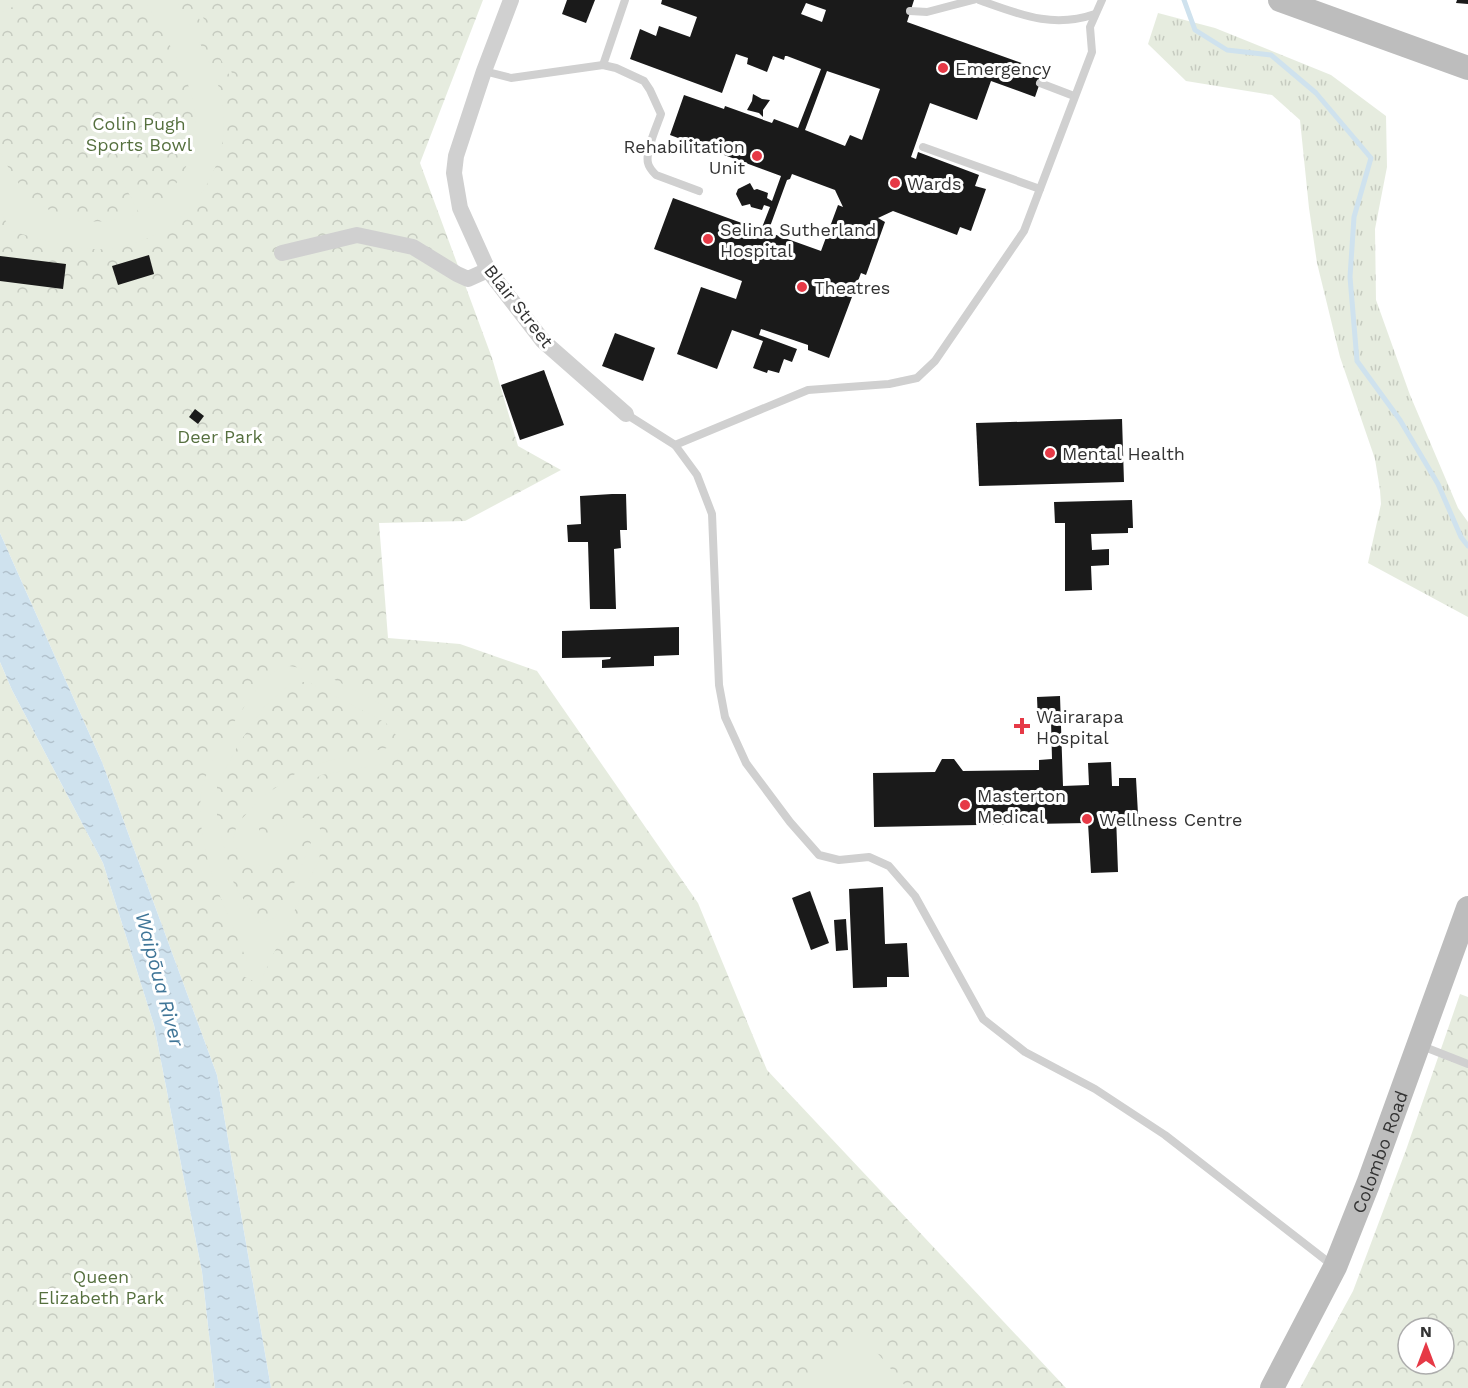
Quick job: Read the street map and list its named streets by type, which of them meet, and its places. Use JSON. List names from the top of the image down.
{
  "streets": {
    "street": ["Blair Street", "Colombo Road"]
  },
  "water": ["Waipōua River"],
  "parks": ["Colin Pugh Sports Bowl", "Deer Park", "Queen Elizabeth Park"],
  "places": {
    "other": [
      "Emergency",
      "Rehabilitation Unit",
      "Wards",
      "Selina Sutherland Hospital",
      "Theatres",
      "Mental Health",
      "Masterton Medical",
      "Wellness Centre"
    ],
    "health": ["Wairarapa Hospital"]
  },
  "north": "top"
}
